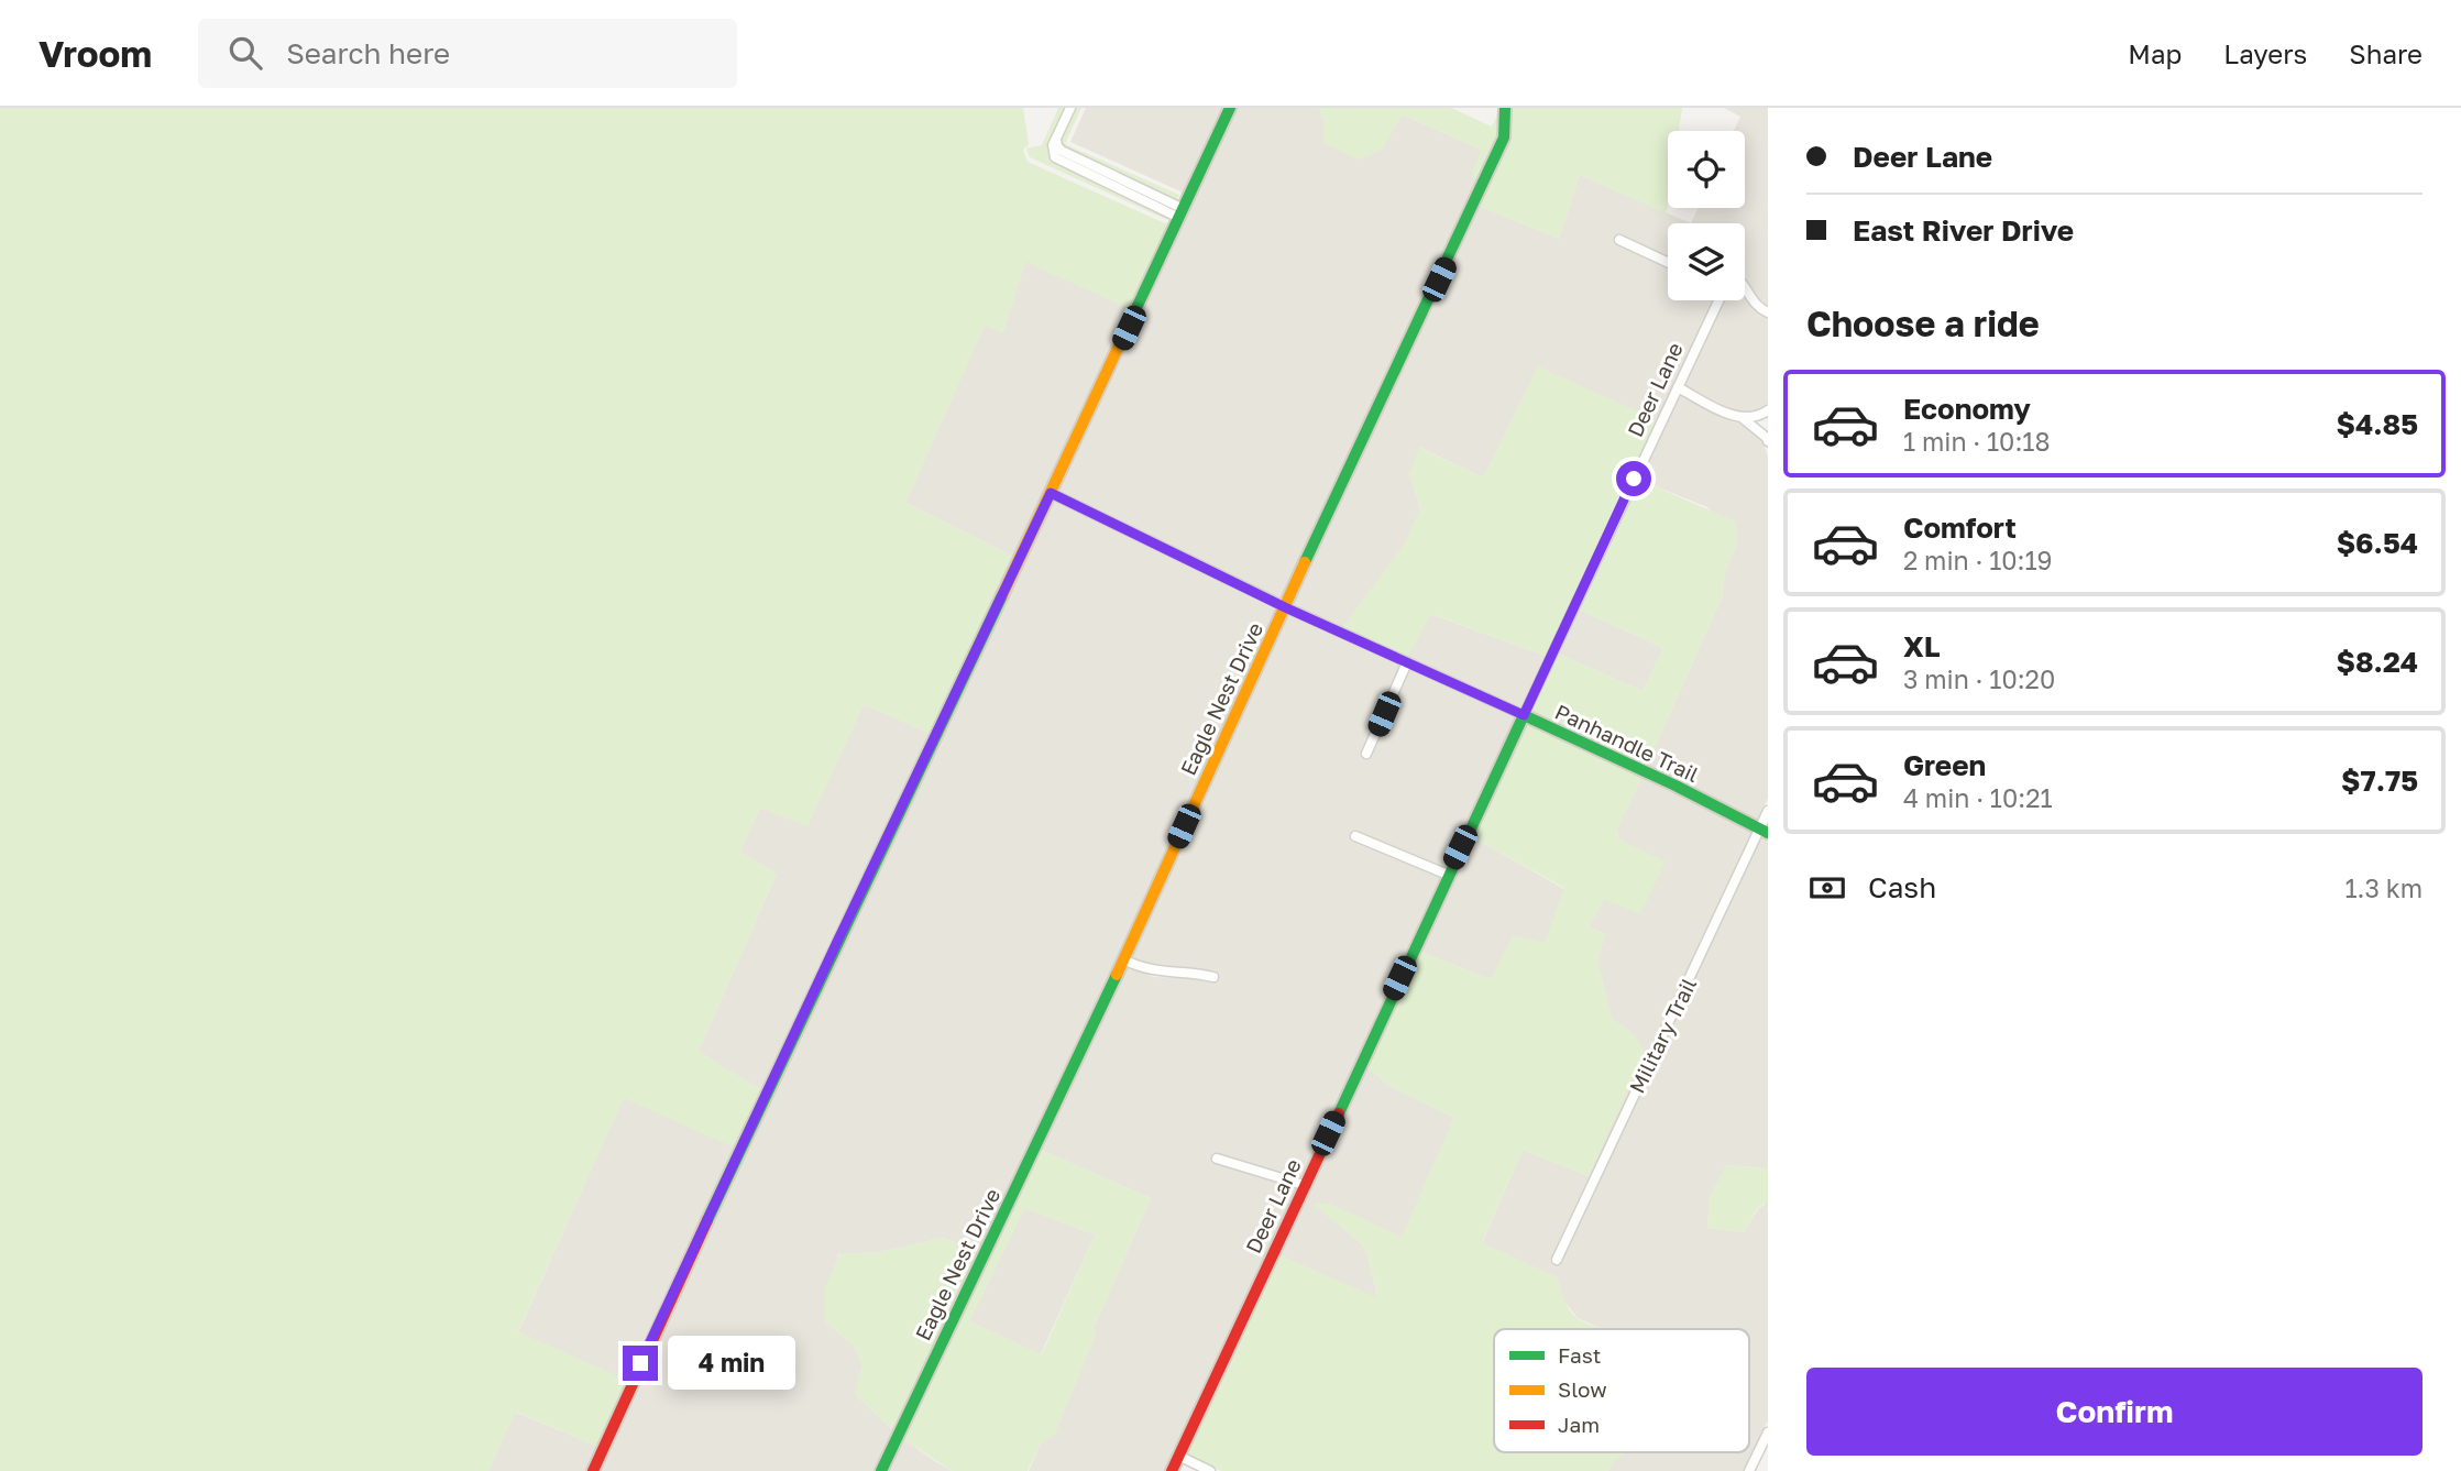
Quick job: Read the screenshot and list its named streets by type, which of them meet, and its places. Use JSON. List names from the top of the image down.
{
  "streets": {
    "street": [
      "Deer Lane",
      "Eagle Nest Drive",
      "Panhandle Trail",
      "Military Trail"
    ]
  },
  "crossings": [
    ["Deer Lane", "Panhandle Trail"],
    ["Eagle Nest Drive", "Panhandle Trail"],
    ["Panhandle Trail", "Military Trail"]
  ],
  "legend": ["Fast", "Slow", "Jam"],
  "page": {
    "header": "Vroom",
    "search": "Search here",
    "nav": ["Map", "Layers", "Share"],
    "banner": ["Deer Lane", "East River Drive"],
    "heading": "Choose a ride",
    "list": [
      {
        "name": "Economy",
        "note": "1 min · 10:18",
        "value": "$4.85"
      },
      {
        "name": "Comfort",
        "note": "2 min · 10:19",
        "value": "$6.54"
      },
      {
        "name": "XL",
        "note": "3 min · 10:20",
        "value": "$8.24"
      },
      {
        "name": "Green",
        "note": "4 min · 10:21",
        "value": "$7.75"
      }
    ],
    "pay": ["Cash", "1.3 km"],
    "bubble": "4 min",
    "buttons": "Confirm"
  }
}
